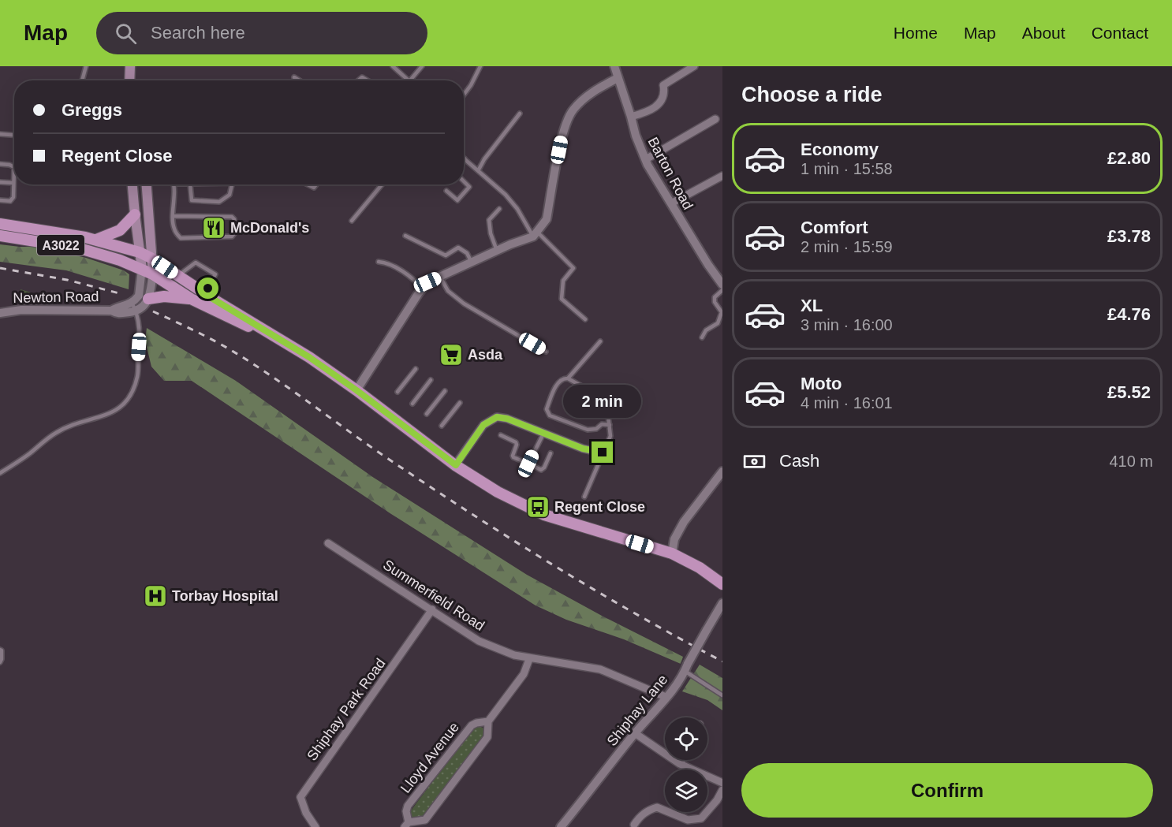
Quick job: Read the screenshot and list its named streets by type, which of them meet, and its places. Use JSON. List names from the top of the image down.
{
  "streets": {
    "main road": ["A3022"],
    "street": [
      "Barton Road",
      "Newton Road",
      "Summerfield Road",
      "Shiphay Park Road",
      "Shiphay Lane",
      "Lloyd Avenue"
    ]
  },
  "crossings": [
    ["Summerfield Road", "Shiphay Park Road"],
    ["Summerfield Road", "Shiphay Lane"],
    ["Summerfield Road", "Lloyd Avenue"]
  ],
  "places": {
    "restaurant": ["McDonald's"],
    "supermarket": ["Asda"],
    "bus stop": ["Regent Close"],
    "hospital": ["Torbay Hospital"]
  },
  "page": {
    "header": "Map",
    "search": "Search here",
    "nav": [
      "Home",
      "Map",
      "About",
      "Contact"
    ],
    "heading": "Choose a ride",
    "banner": ["Greggs", "Regent Close"],
    "list": [
      {
        "name": "Economy",
        "note": "1 min · 15:58",
        "value": "£2.80"
      },
      {
        "name": "Comfort",
        "note": "2 min · 15:59",
        "value": "£3.78"
      },
      {
        "name": "XL",
        "note": "3 min · 16:00",
        "value": "£4.76"
      },
      {
        "name": "Moto",
        "note": "4 min · 16:01",
        "value": "£5.52"
      }
    ],
    "bubble": "2 min",
    "pay": ["Cash", "410 m"],
    "buttons": "Confirm"
  }
}
